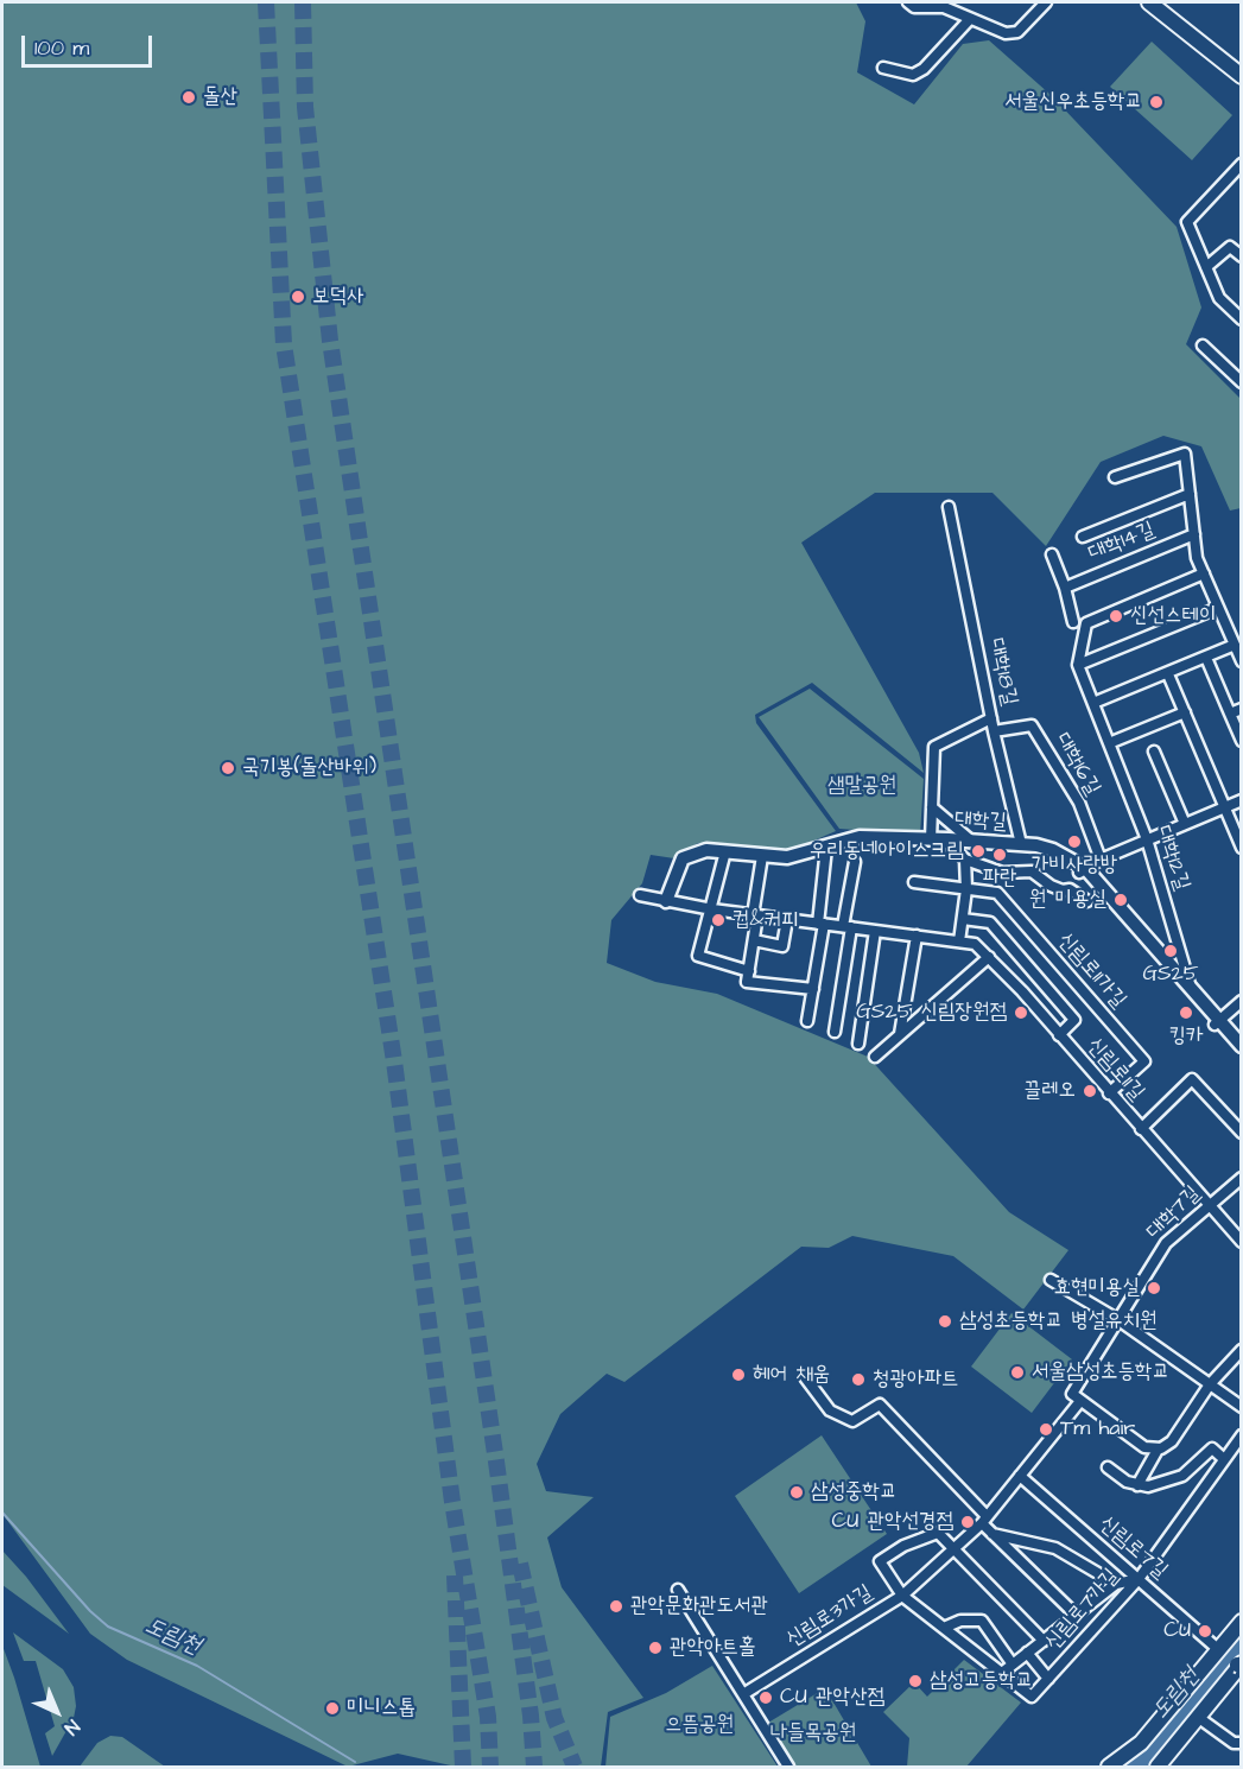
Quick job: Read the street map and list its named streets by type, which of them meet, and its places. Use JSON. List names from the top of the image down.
{
  "streets": {
    "street": [
      "대학14길",
      "대학18길",
      "대학16길",
      "대학길",
      "대학12길",
      "신림로11가길",
      "신림로11길",
      "대학7길",
      "신림로7길",
      "신림로7가길",
      "신림로3가길"
    ]
  },
  "crossings": [
    ["대학18길", "대학16길"],
    ["대학18길", "대학길"],
    ["대학길", "대학12길"],
    ["대학길", "신림로11길"],
    ["신림로11가길", "신림로11길"],
    ["신림로11길", "대학7길"],
    ["대학7길", "신림로3가길"],
    ["신림로7길", "신림로7가길"],
    ["신림로7길", "신림로3가길"],
    ["신림로7가길", "신림로3가길"]
  ],
  "water": ["도림천"],
  "parks": ["샘말공원", "으뜸공원", "나들목공원"],
  "places": [
    "돌산",
    "서울신우초등학교",
    "보덕사",
    "신선스테이",
    "국기봉(돌산바위)",
    "가비사랑방",
    "우리동네아이스크림",
    "파란",
    "원 미용실",
    "컵&커피",
    "GS25",
    "GS25 신림장원점",
    "킹카",
    "끌레오",
    "효현미용실",
    "삼성초등학교 병설유치원",
    "서울삼성초등학교",
    "헤어 채움",
    "청광아파트",
    "Tm hair",
    "삼성중학교",
    "CU 관악선경점",
    "관악문화관도서관",
    "CU",
    "관악아트홀",
    "삼성고등학교",
    "CU 관악산점",
    "미니스톱"
  ],
  "scale_bar": "100 m",
  "north": "bottom right"
}
